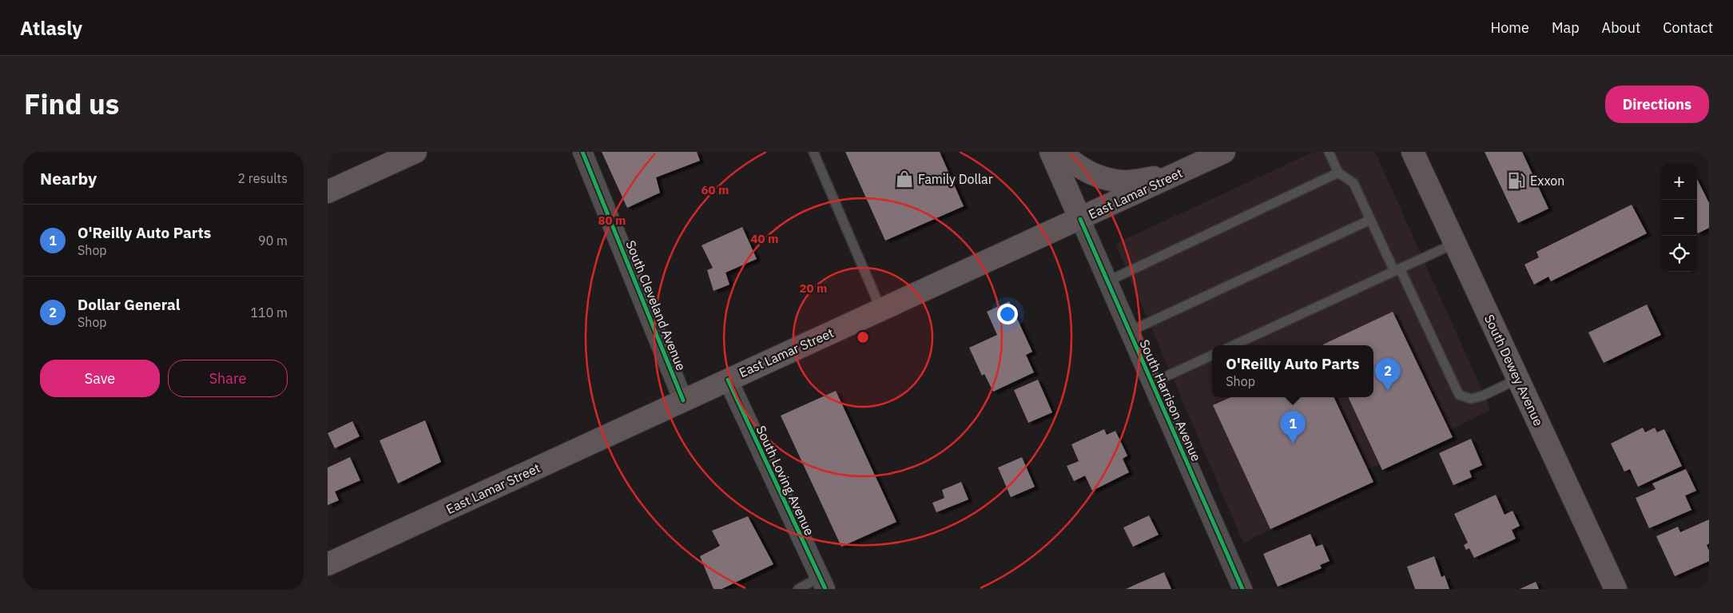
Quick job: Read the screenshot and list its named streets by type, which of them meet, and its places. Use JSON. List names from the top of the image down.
{
  "streets": {
    "main road": ["East Lamar Street", "South Dewey Avenue", "South Harrison Avenue"],
    "street": ["South Cleveland Avenue", "South Loving Avenue"]
  },
  "crossings": [
    ["East Lamar Street", "South Cleveland Avenue"],
    ["East Lamar Street", "South Harrison Avenue"],
    ["East Lamar Street", "South Loving Avenue"]
  ],
  "places": {
    "shop": ["Family Dollar"],
    "fuel station": ["Exxon"]
  },
  "page": {
    "header": "Atlasly",
    "nav": [
      "Home",
      "Map",
      "About",
      "Contact"
    ],
    "title": "Find us",
    "buttons": [
      "Directions",
      ["Save", "Share"]
    ],
    "heading": ["Nearby", "2 results"],
    "map_buttons": ["+", "−"],
    "list": [
      {
        "mark": "1",
        "name": "O'Reilly Auto Parts",
        "note": "Shop",
        "value": "90 m"
      },
      {
        "mark": "2",
        "name": "Dollar General",
        "note": "Shop",
        "value": "110 m"
      }
    ],
    "popup": ["O'Reilly Auto Parts", "Shop"],
    "pins": ["2", "1"]
  },
  "rings": [
    "60 m",
    "80 m",
    "40 m",
    "20 m"
  ]
}
